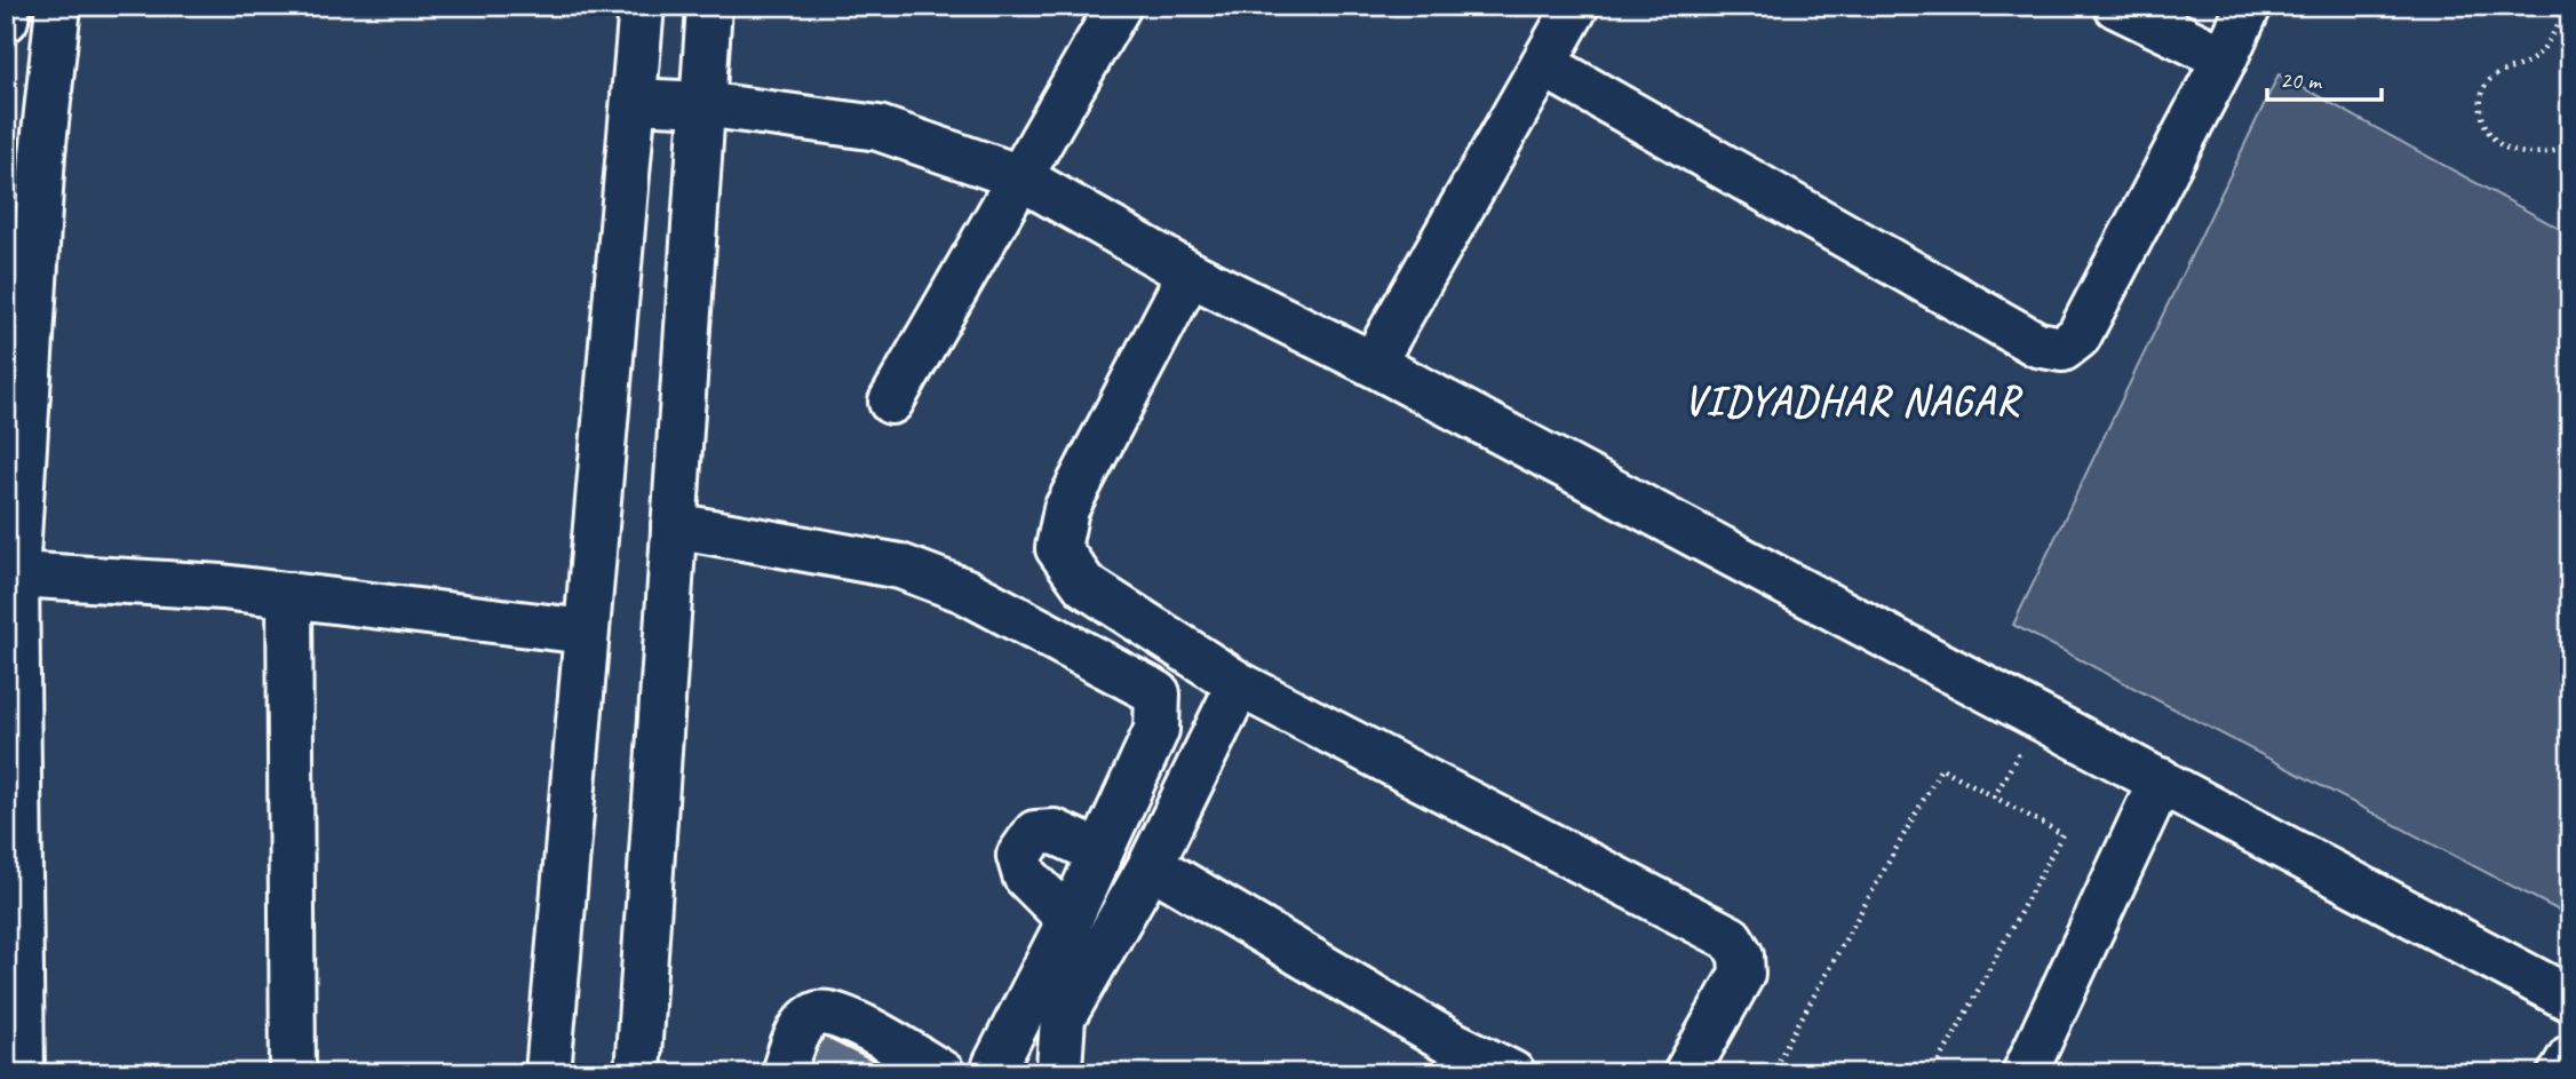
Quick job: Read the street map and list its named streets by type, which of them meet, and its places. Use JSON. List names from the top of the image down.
{
  "districts": ["VIDYADHAR NAGAR"],
  "scale_bar": "20 m"
}
